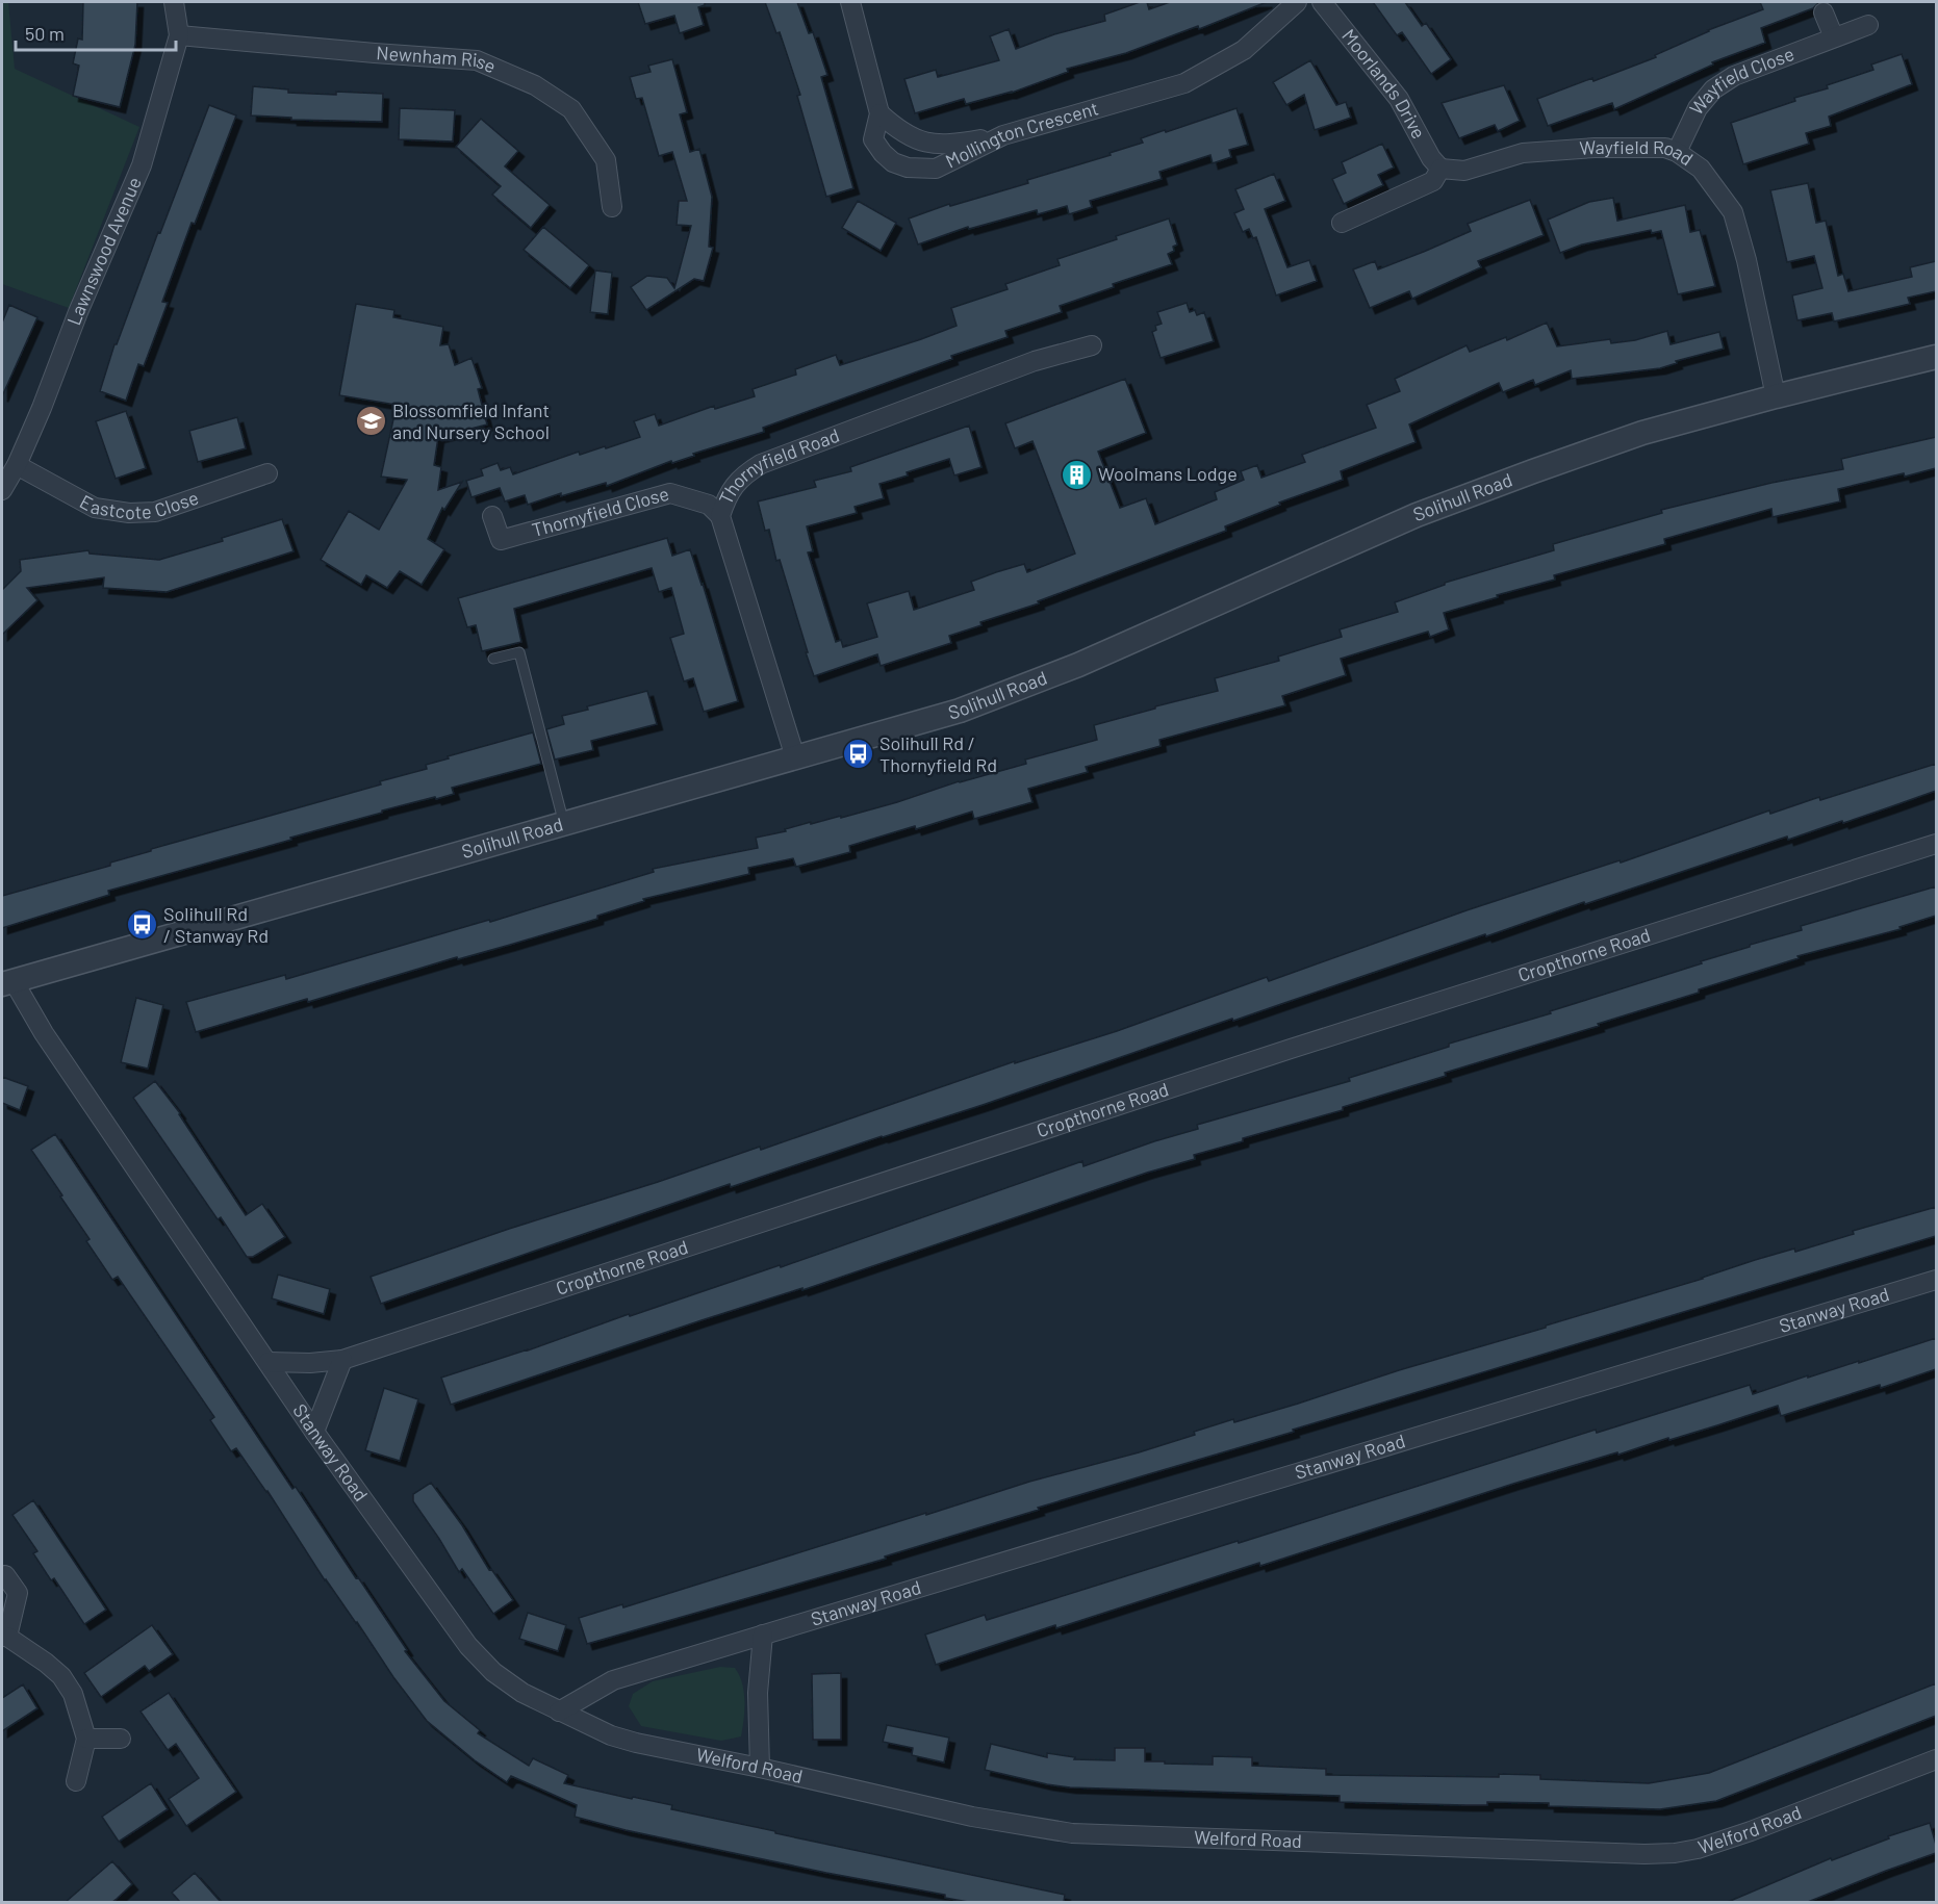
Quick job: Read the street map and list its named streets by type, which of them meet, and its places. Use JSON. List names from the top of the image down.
{
  "streets": {
    "street": [
      "Newnham Rise",
      "Moorlands Drive",
      "Wayfield Close",
      "Mollington Crescent",
      "Wayfield Road",
      "Lawnswood Avenue",
      "Thornyfield Road",
      "Eastcote Close",
      "Solihull Road",
      "Thornyfield Close",
      "Cropthorne Road",
      "Stanway Road",
      "Welford Road"
    ]
  },
  "crossings": [
    ["Newnham Rise", "Lawnswood Avenue"],
    ["Moorlands Drive", "Wayfield Road"],
    ["Wayfield Close", "Wayfield Road"],
    ["Wayfield Road", "Solihull Road"],
    ["Lawnswood Avenue", "Eastcote Close"],
    ["Thornyfield Road", "Solihull Road"],
    ["Thornyfield Road", "Thornyfield Close"],
    ["Solihull Road", "Stanway Road"],
    ["Cropthorne Road", "Stanway Road"],
    ["Stanway Road", "Welford Road"]
  ],
  "places": {
    "school or university": ["Blossomfield Infant and Nursery School"],
    "building": ["Woolmans Lodge"],
    "bus stop": ["Solihull Rd / Thornyfield Rd", "Solihull Rd / Stanway Rd"]
  },
  "scale_bar": "50 m"
}
